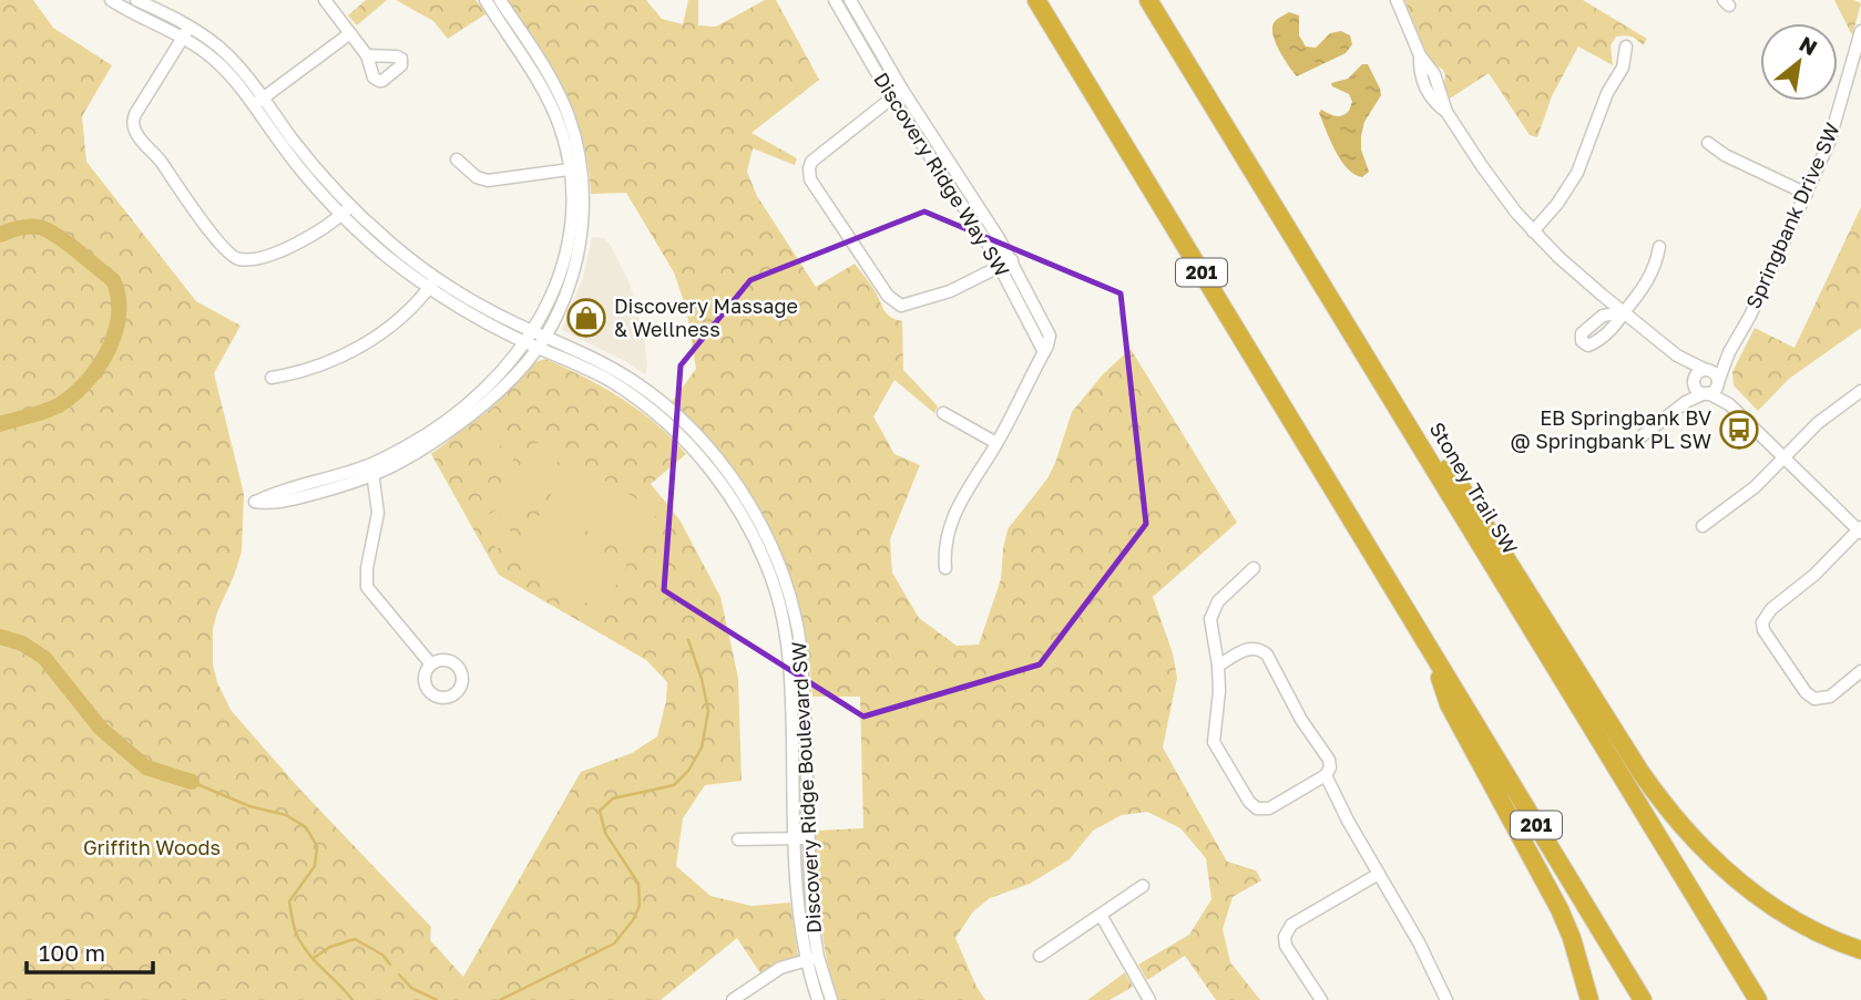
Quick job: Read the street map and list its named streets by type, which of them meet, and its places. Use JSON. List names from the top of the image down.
{
  "streets": {
    "highway": ["201", "Stoney Trail SW"],
    "street": ["Discovery Ridge Way SW", "Springbank Drive SW", "Discovery Ridge Boulevard SW"]
  },
  "parks": ["Griffith Woods"],
  "places": {
    "shop": ["Discovery Massage & Wellness"],
    "bus stop": ["EB Springbank BV @ Springbank PL SW"]
  },
  "scale_bar": "100 m",
  "north": "top right"
}
